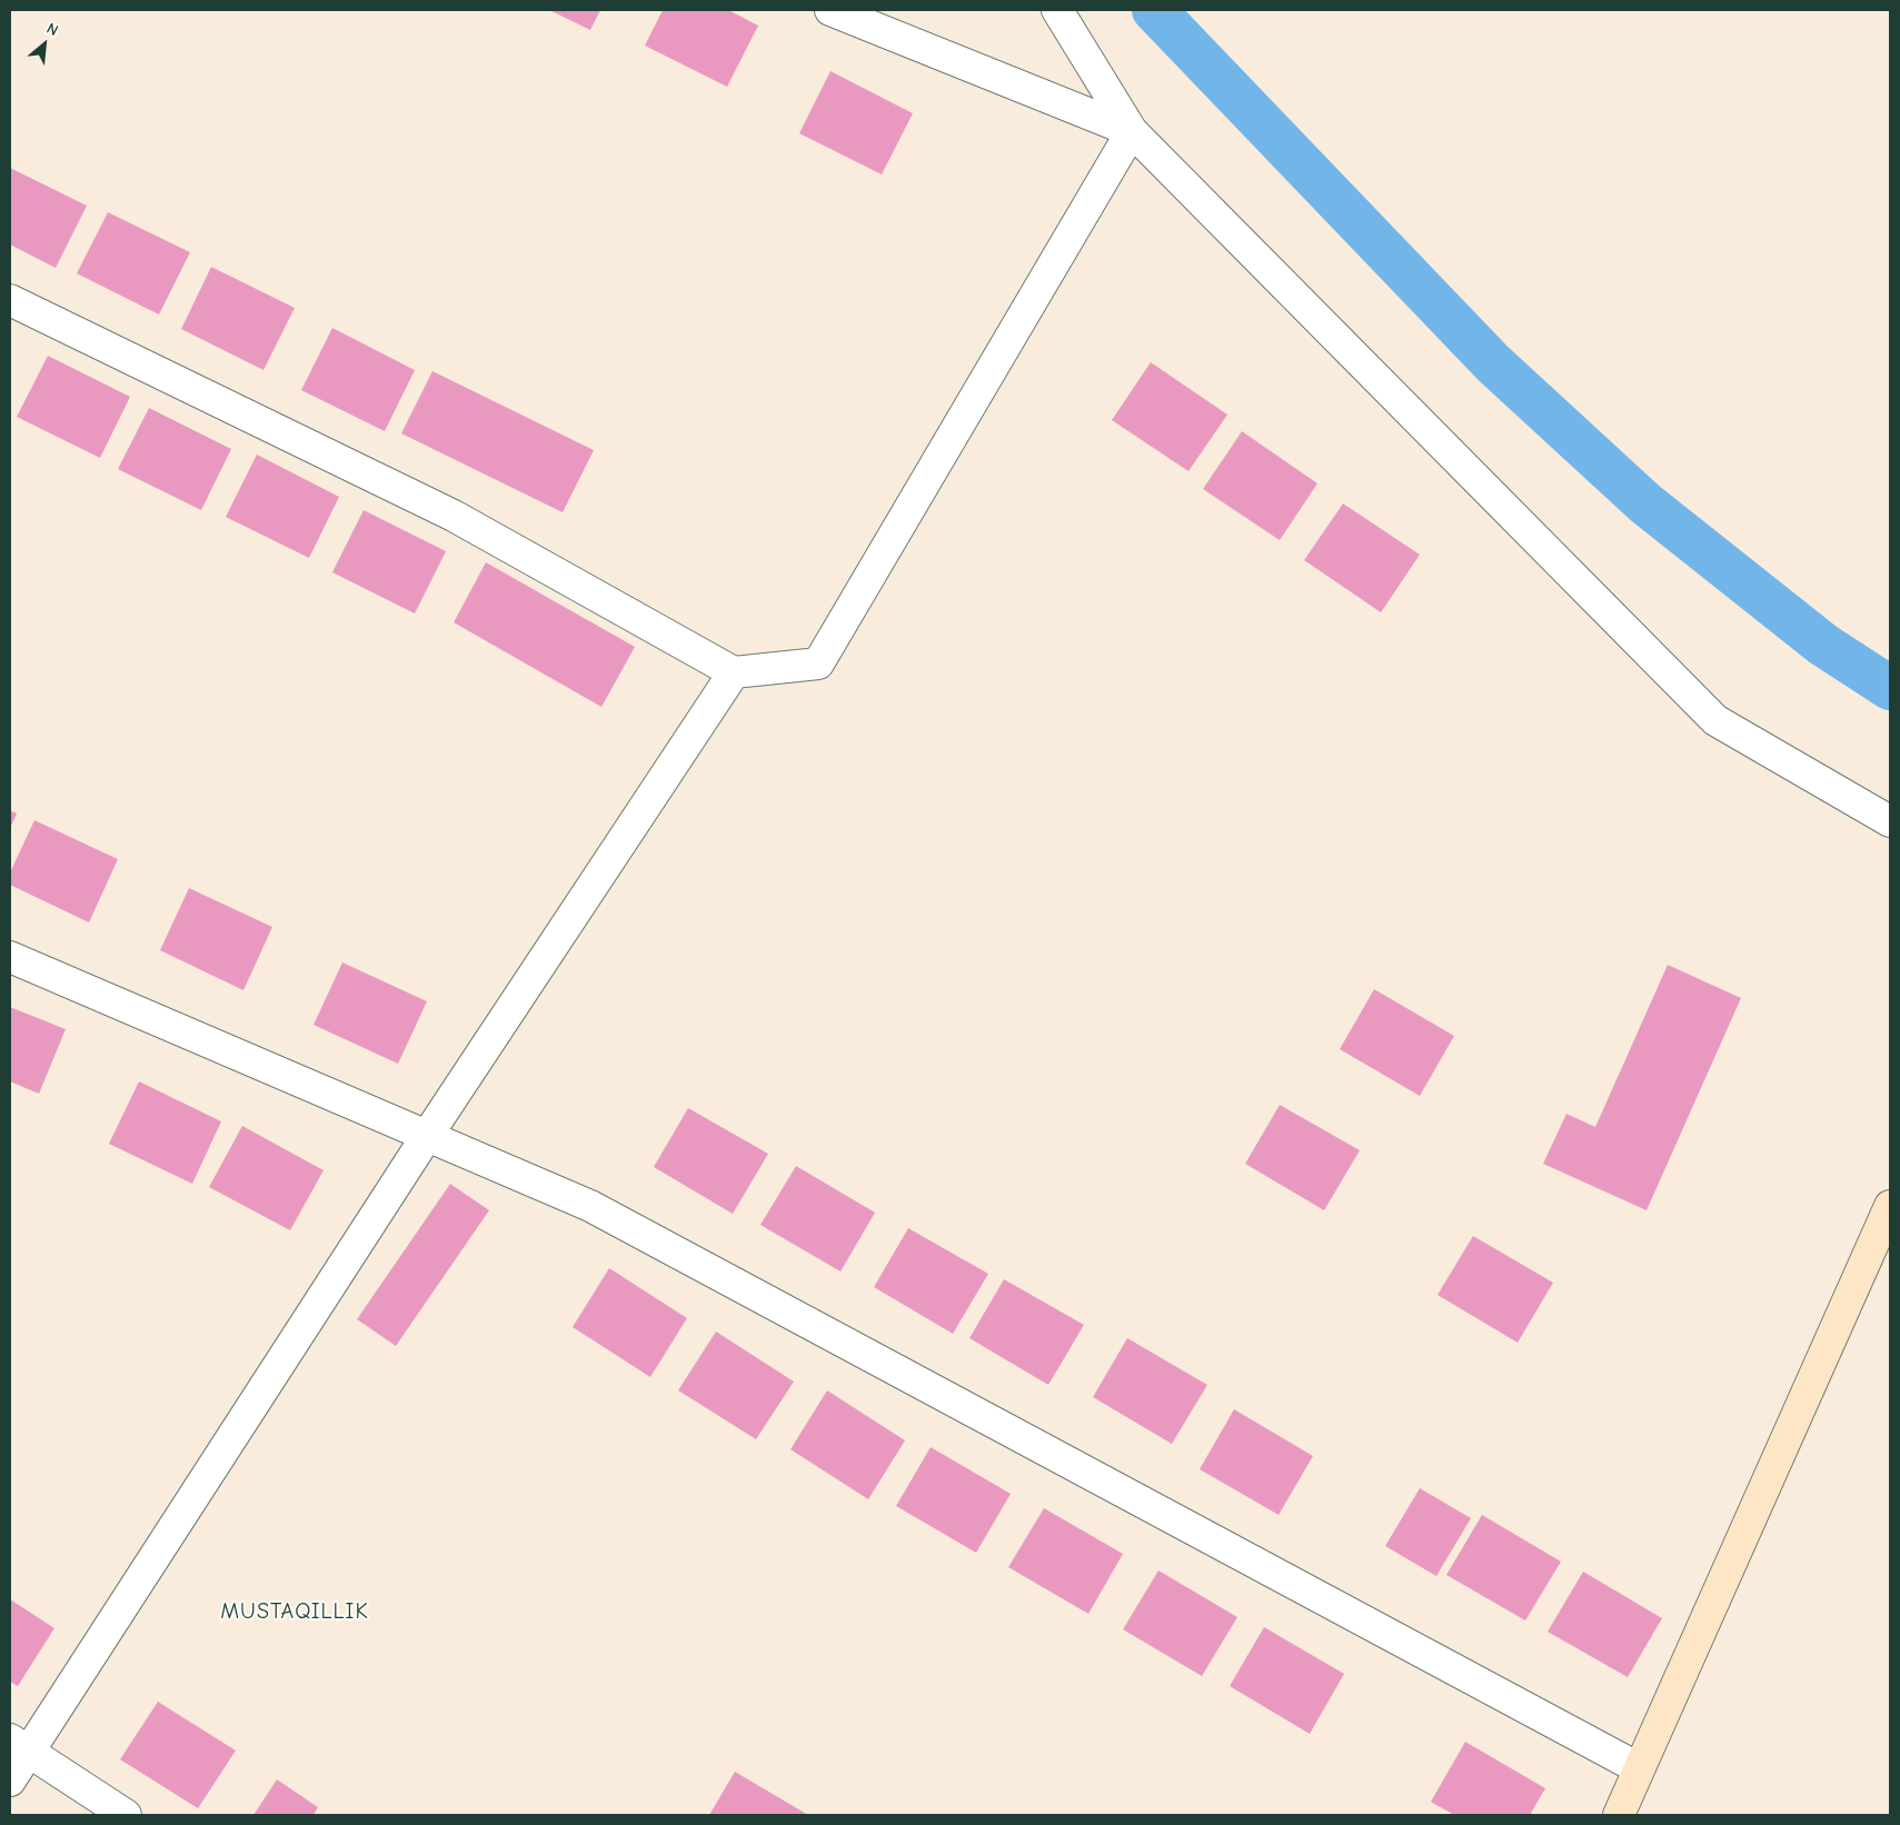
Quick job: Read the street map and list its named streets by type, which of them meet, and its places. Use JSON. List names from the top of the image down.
{
  "districts": ["MUSTAQILLIK"],
  "north": "top right"
}
